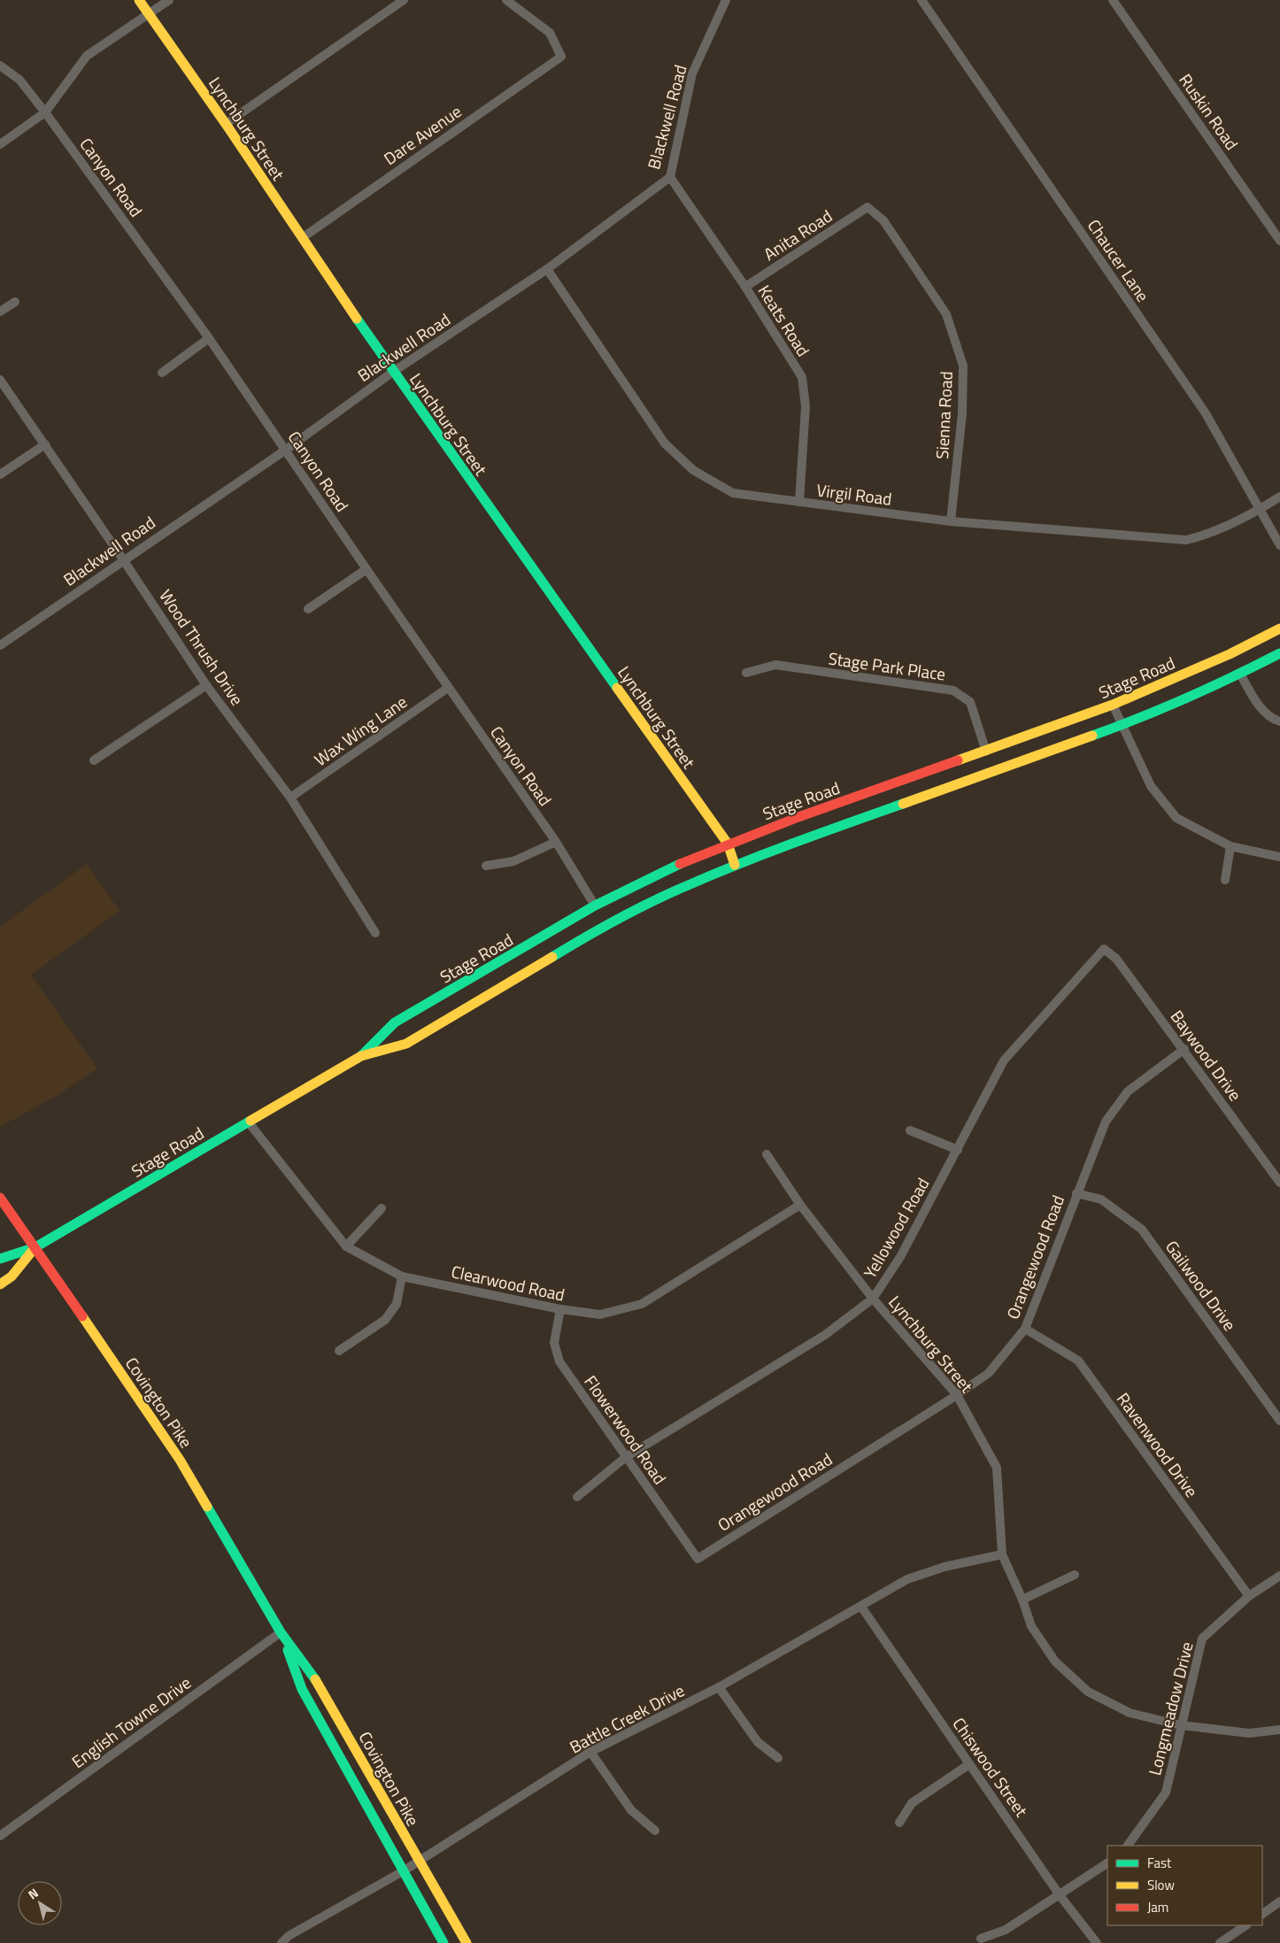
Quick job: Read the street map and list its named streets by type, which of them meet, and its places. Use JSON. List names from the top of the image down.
{
  "streets": {
    "main road": ["Lynchburg Street", "Stage Road", "Covington Pike"],
    "street": [
      "Ruskin Road",
      "Blackwell Road",
      "Dare Avenue",
      "Canyon Road",
      "Anita Road",
      "Chaucer Lane",
      "Keats Road",
      "Sienna Road",
      "Virgil Road",
      "Wood Thrush Drive",
      "Stage Park Place",
      "Wax Wing Lane",
      "Baywood Drive",
      "Yellowood Road",
      "Orangewood Road",
      "Clearwood Road",
      "Gailwood Drive",
      "Flowerwood Road",
      "Ravenwood Drive",
      "Longmeadow Drive",
      "Battle Creek Drive",
      "English Towne Drive",
      "Chiswood Street"
    ]
  },
  "crossings": [
    ["Blackwell Road", "Lynchburg Street"],
    ["Blackwell Road", "Canyon Road"],
    ["Blackwell Road", "Keats Road"],
    ["Blackwell Road", "Virgil Road"],
    ["Blackwell Road", "Wood Thrush Drive"],
    ["Lynchburg Street", "Dare Avenue"],
    ["Lynchburg Street", "Stage Road"],
    ["Lynchburg Street", "Yellowood Road"],
    ["Lynchburg Street", "Orangewood Road"],
    ["Lynchburg Street", "Clearwood Road"],
    ["Lynchburg Street", "Longmeadow Drive"],
    ["Lynchburg Street", "Battle Creek Drive"],
    ["Canyon Road", "Stage Road"],
    ["Canyon Road", "Wax Wing Lane"],
    ["Anita Road", "Keats Road"],
    ["Anita Road", "Sienna Road"],
    ["Chaucer Lane", "Virgil Road"],
    ["Keats Road", "Virgil Road"],
    ["Sienna Road", "Virgil Road"],
    ["Wood Thrush Drive", "Wax Wing Lane"],
    ["Stage Park Place", "Stage Road"],
    ["Stage Road", "Clearwood Road"],
    ["Stage Road", "Covington Pike"],
    ["Baywood Drive", "Yellowood Road"],
    ["Baywood Drive", "Orangewood Road"],
    ["Yellowood Road", "Flowerwood Road"],
    ["Orangewood Road", "Gailwood Drive"],
    ["Orangewood Road", "Flowerwood Road"],
    ["Orangewood Road", "Ravenwood Drive"],
    ["Clearwood Road", "Flowerwood Road"],
    ["Covington Pike", "Battle Creek Drive"],
    ["Covington Pike", "English Towne Drive"],
    ["Ravenwood Drive", "Longmeadow Drive"],
    ["Battle Creek Drive", "Chiswood Street"]
  ],
  "legend": ["Fast", "Slow", "Jam"],
  "north": "top left"
}
